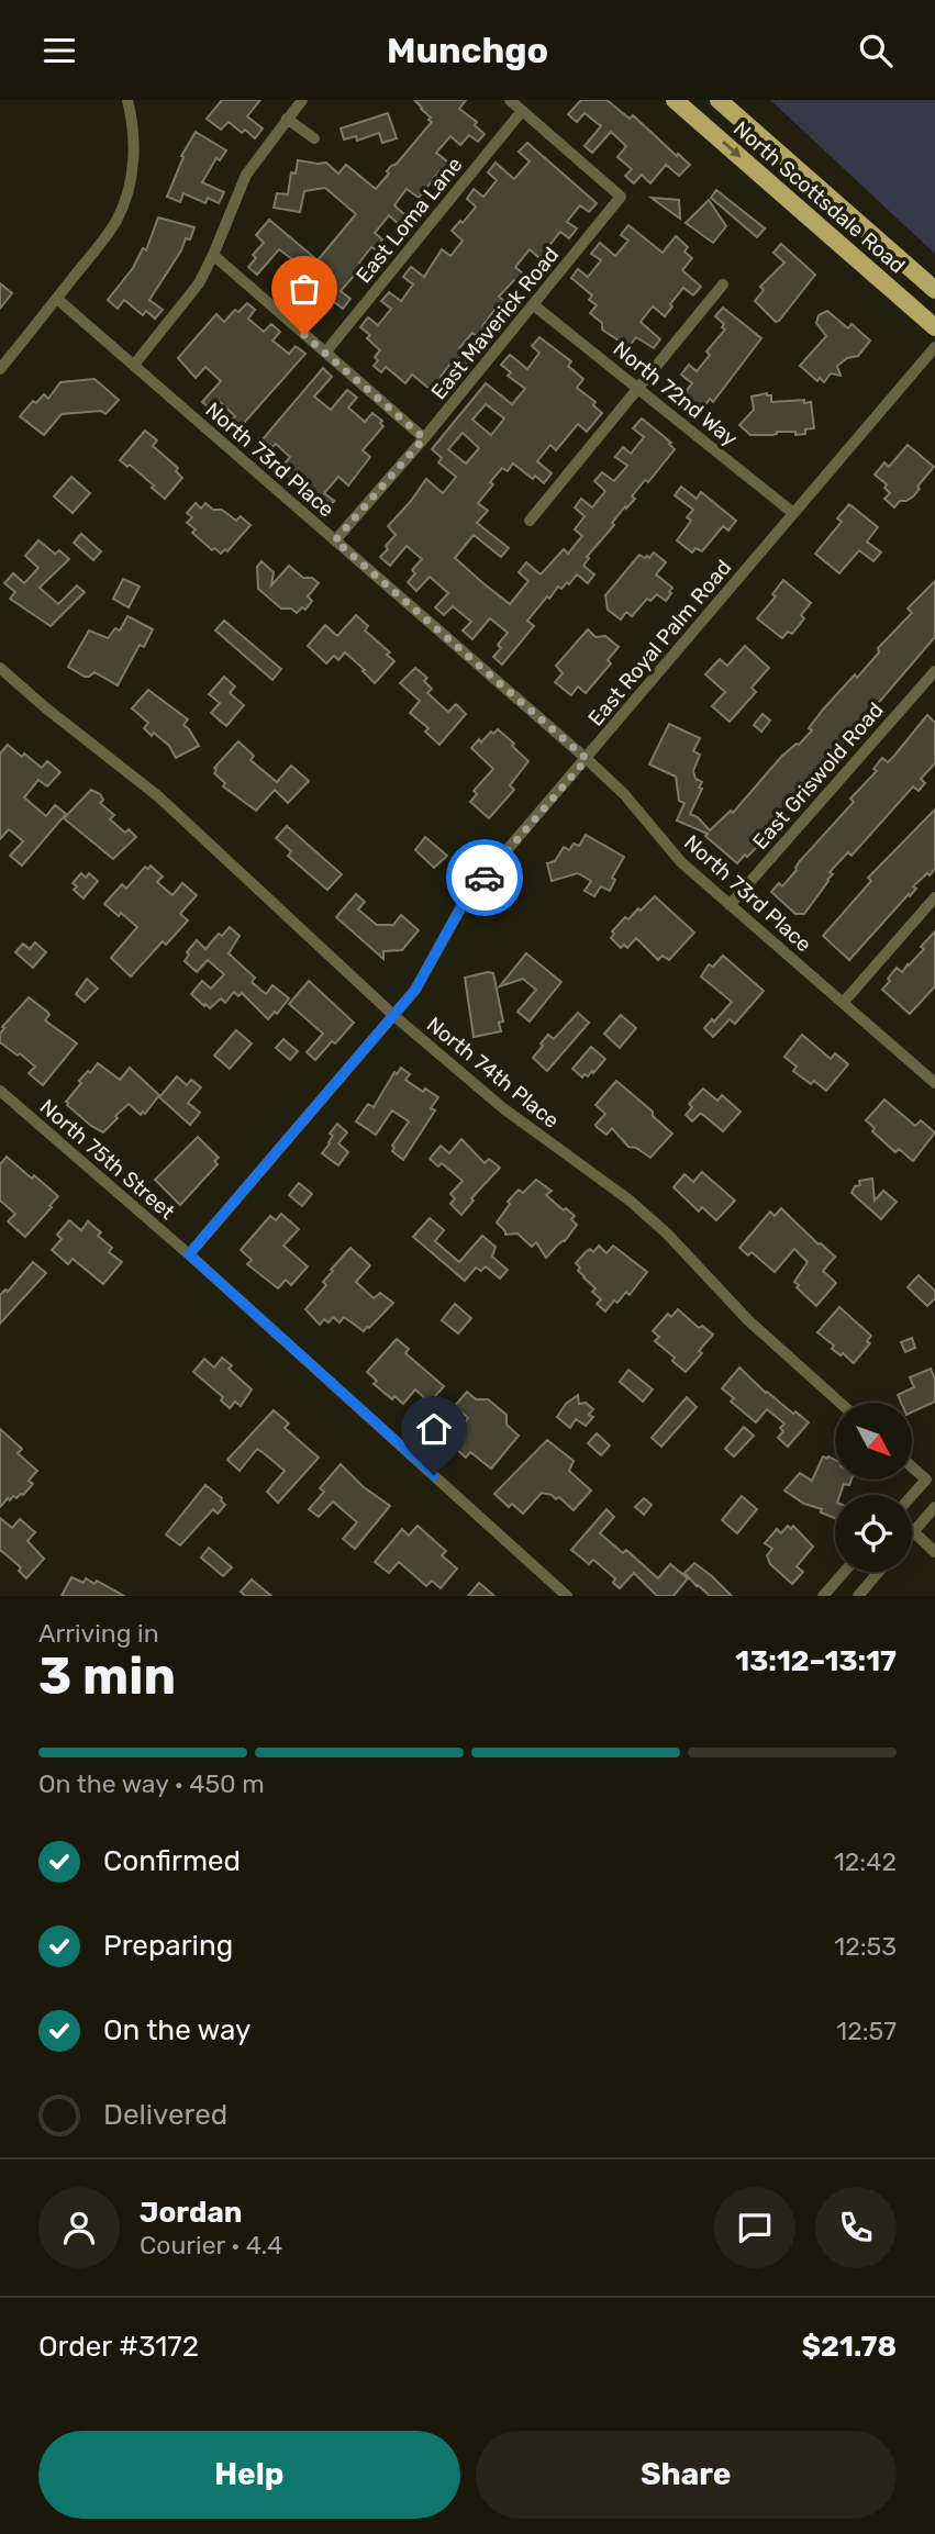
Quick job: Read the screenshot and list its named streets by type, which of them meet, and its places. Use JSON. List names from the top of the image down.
{
  "streets": {
    "main road": ["North Scottsdale Road"],
    "street": [
      "East Loma Lane",
      "East Maverick Road",
      "North 72nd Way",
      "North 73rd Place",
      "East Royal Palm Road",
      "East Griswold Road",
      "North 74th Place",
      "North 75th Street"
    ]
  },
  "crossings": [
    ["East Loma Lane", "East Maverick Road"],
    ["East Maverick Road", "North 72nd Way"],
    ["East Maverick Road", "North 73rd Place"],
    ["North 72nd Way", "East Royal Palm Road"],
    ["North 73rd Place", "East Royal Palm Road"],
    ["North 73rd Place", "East Griswold Road"],
    ["East Royal Palm Road", "North 74th Place"],
    ["East Royal Palm Road", "North 75th Street"]
  ],
  "north": "bottom right",
  "page": {
    "header": "Munchgo",
    "heading": ["3 min", "Arriving in", "13:12–13:17"],
    "panel": [
      "Jordan",
      "Courier · 4.4",
      "Order #3172",
      "$21.78"
    ],
    "bar": "On the way · 450 m",
    "list": [
      ["Confirmed", "12:42"],
      ["Preparing", "12:53"],
      ["On the way", "12:57"],
      "Delivered"
    ],
    "buttons": ["Help", "Share"]
  }
}
